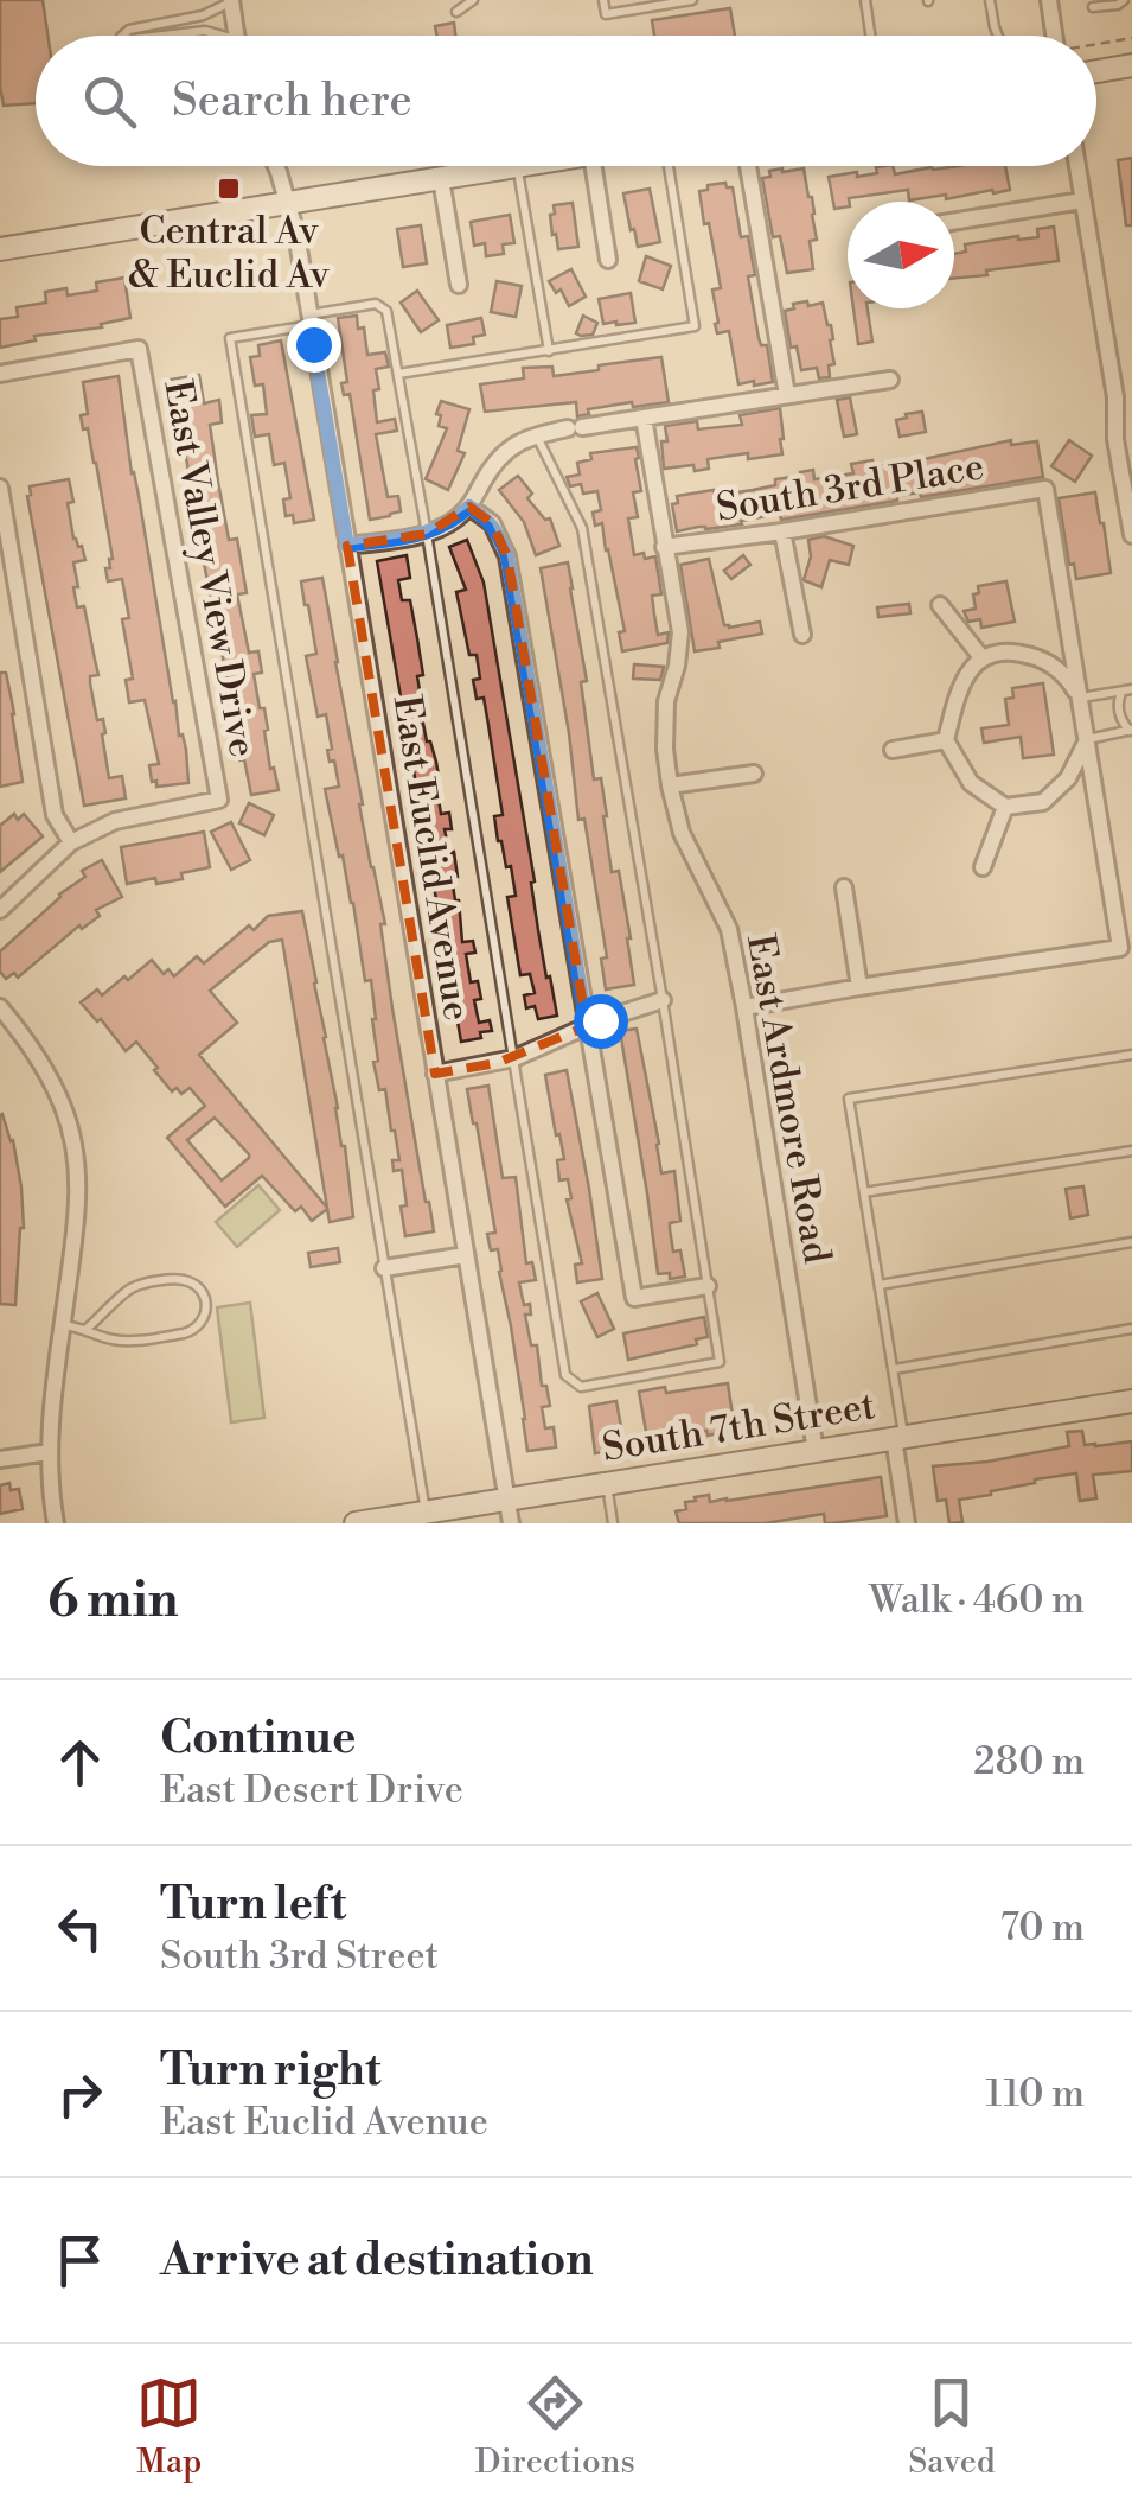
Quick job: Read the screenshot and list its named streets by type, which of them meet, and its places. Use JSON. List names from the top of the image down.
{
  "streets": {
    "main road": ["South 7th Street"],
    "street": [
      "South 3rd Place",
      "East Valley View Drive",
      "East Euclid Avenue",
      "East Ardmore Road"
    ]
  },
  "crossings": [
    ["South 3rd Place", "East Ardmore Road"],
    ["East Euclid Avenue", "South 7th Street"],
    ["East Ardmore Road", "South 7th Street"]
  ],
  "places": {
    "transit": ["Central Av & Euclid Av"]
  },
  "north": "right",
  "page": {
    "search": "Search here",
    "heading": ["6 min", "Walk · 460 m"],
    "list": [
      ["Continue", "East Desert Drive", "280 m"],
      ["Turn left", "South 3rd Street", "70 m"],
      ["Turn right", "East Euclid Avenue", "110 m"],
      "Arrive at destination"
    ],
    "nav": ["Map", "Directions", "Saved"]
  }
}
